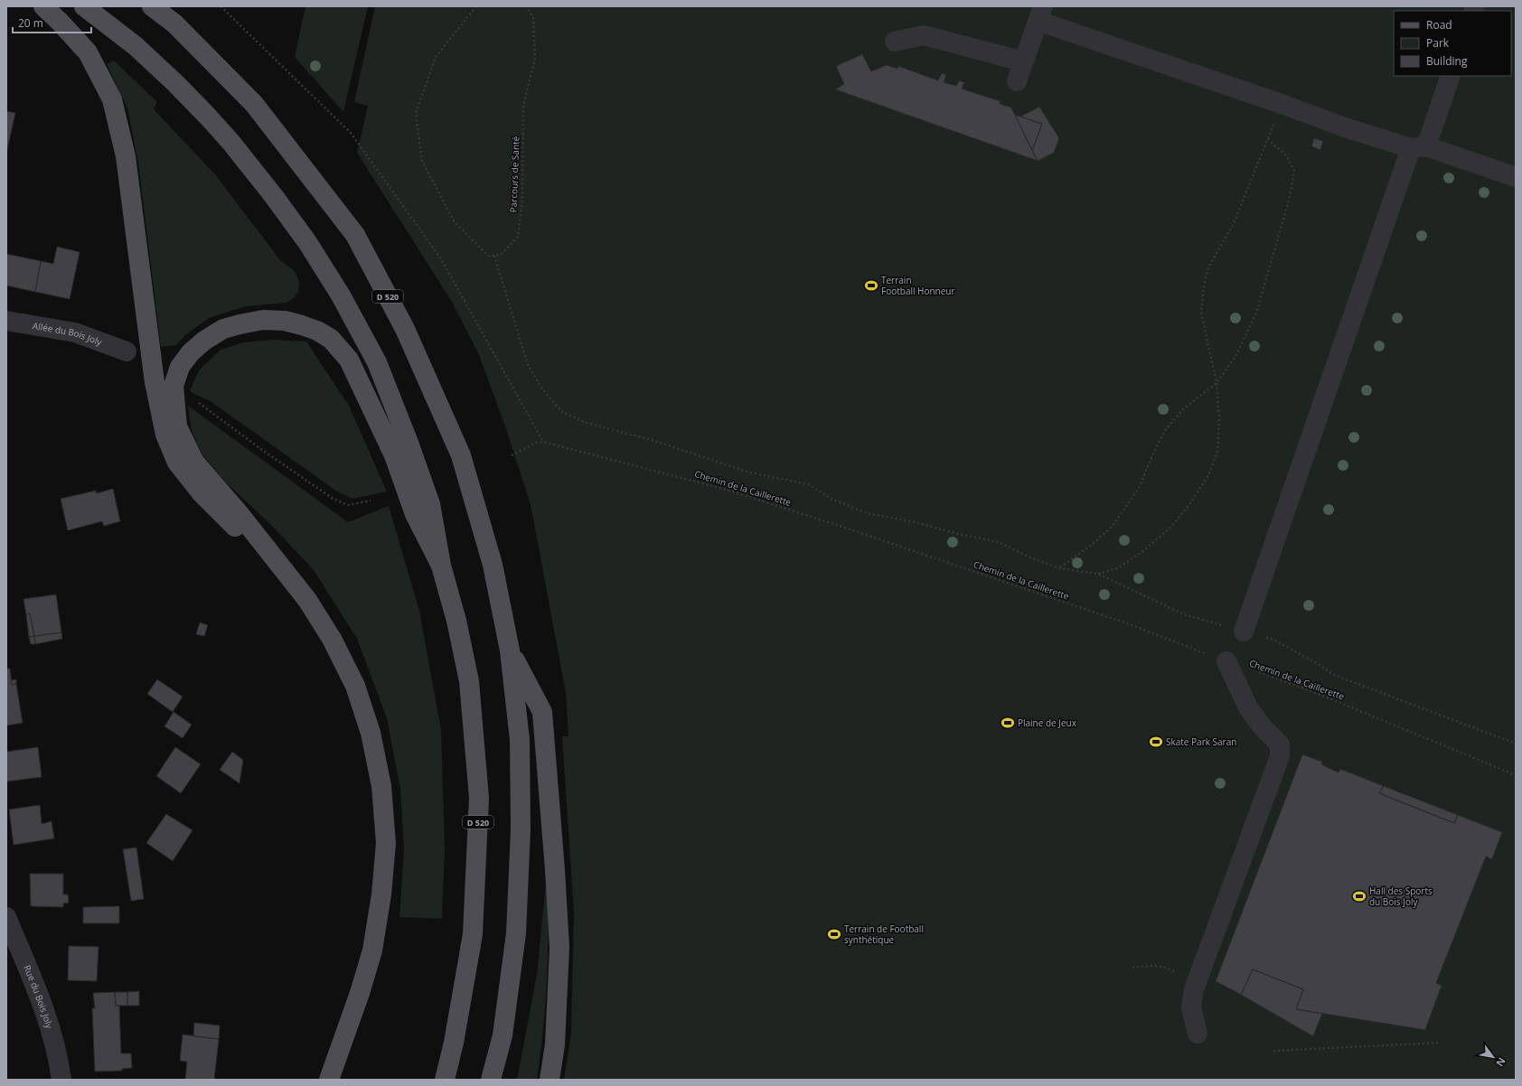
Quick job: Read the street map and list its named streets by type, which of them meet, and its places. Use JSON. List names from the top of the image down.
{
  "streets": {
    "main road": ["D 520"],
    "street": ["Allée du Bois Joly", "Rue du Bois Joly"],
    "path": ["Parcours de Santé", "Chemin de la Caillerette"]
  },
  "places": {
    "sports": [
      "Terrain Football Honneur",
      "Plaine de Jeux",
      "Skate Park Saran",
      "Hall des Sports du Bois Joly",
      "Terrain de Football synthétique"
    ]
  },
  "legend": ["Road", "Park", "Building"],
  "scale_bar": "20 m",
  "north": "bottom right"
}
